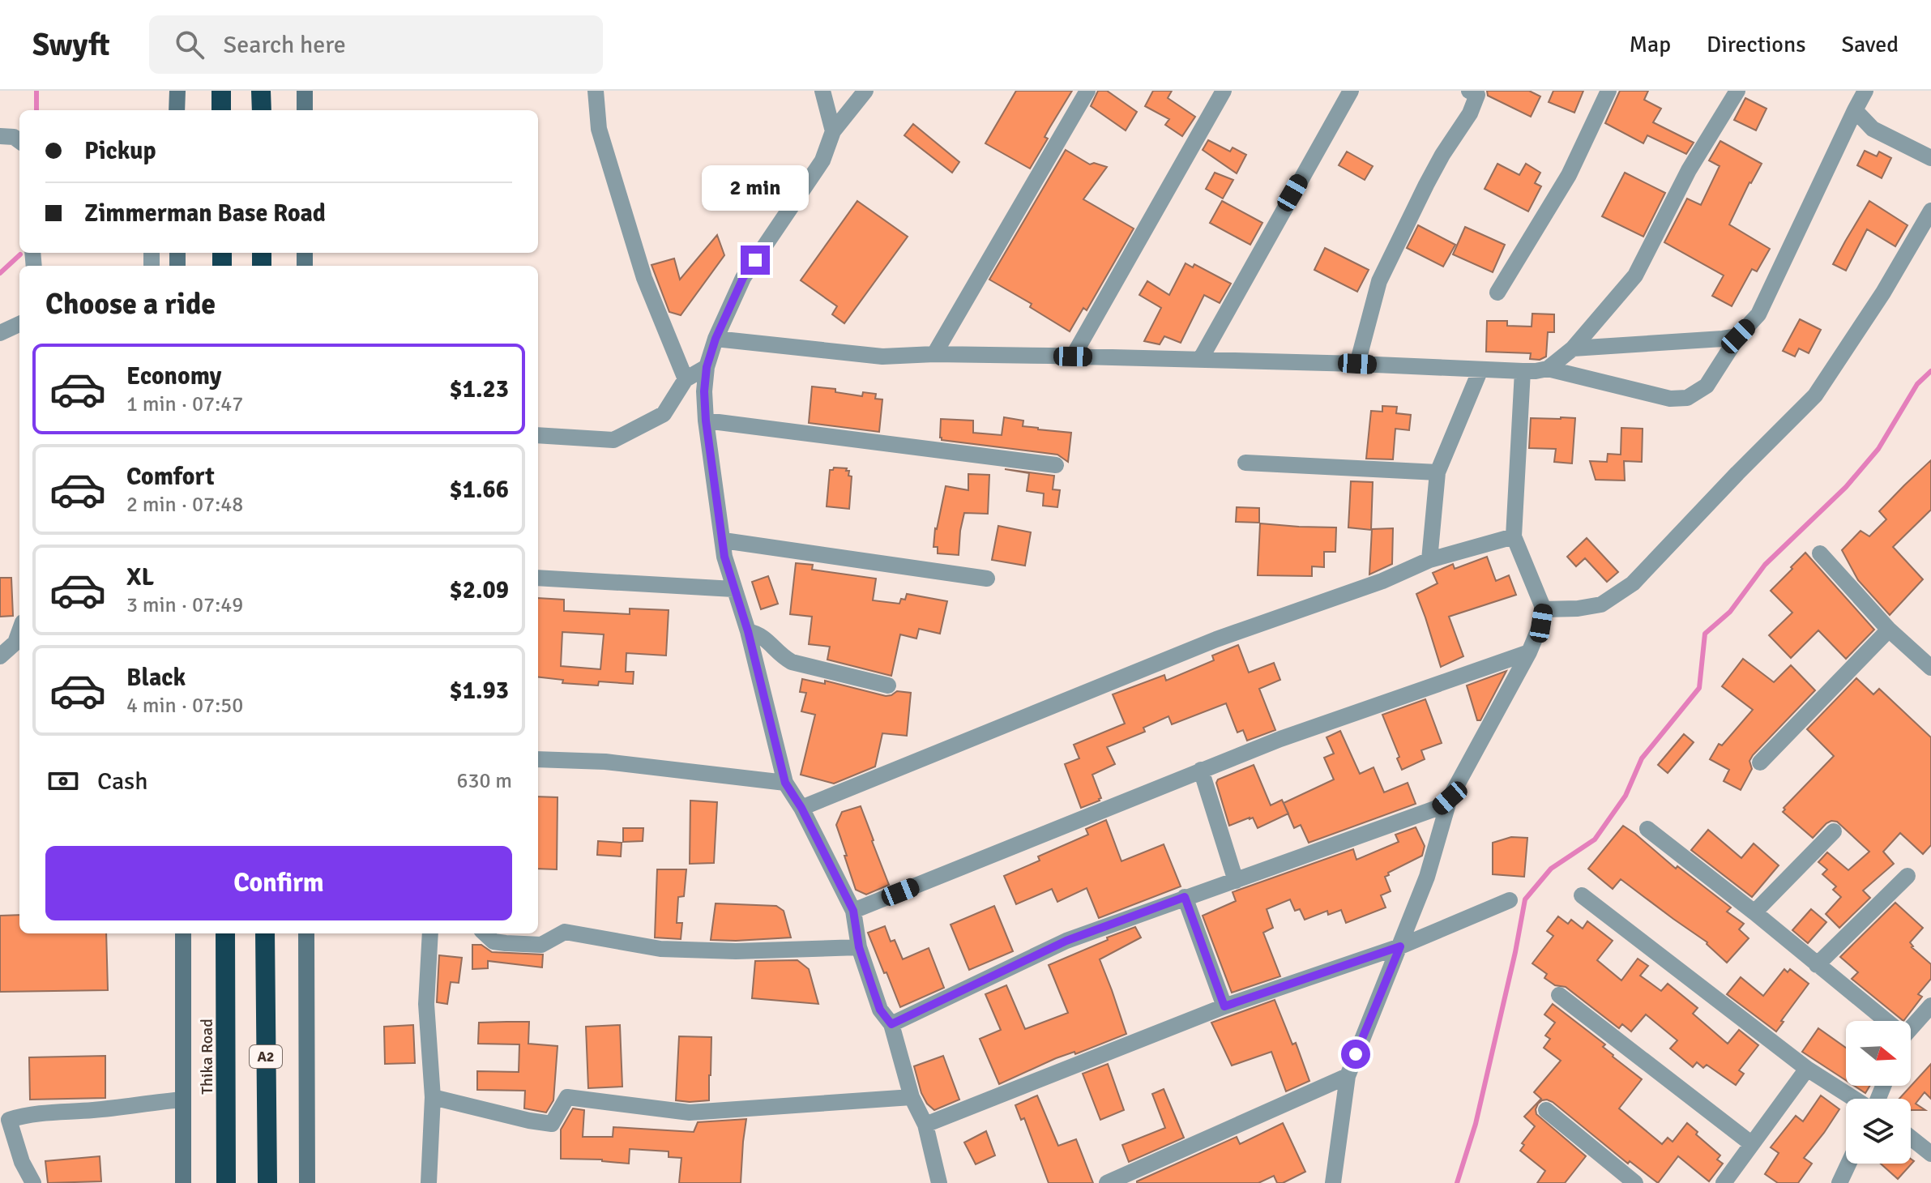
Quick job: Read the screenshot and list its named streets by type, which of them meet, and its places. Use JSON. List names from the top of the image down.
{
  "streets": {
    "highway": ["Thika Road", "A2"]
  },
  "north": "right",
  "page": {
    "header": "Swyft",
    "search": "Search here",
    "nav": ["Map", "Directions", "Saved"],
    "banner": ["Pickup", "Zimmerman Base Road"],
    "bubble": "2 min",
    "heading": "Choose a ride",
    "list": [
      {
        "name": "Economy",
        "note": "1 min · 07:47",
        "value": "$1.23"
      },
      {
        "name": "Comfort",
        "note": "2 min · 07:48",
        "value": "$1.66"
      },
      {
        "name": "XL",
        "note": "3 min · 07:49",
        "value": "$2.09"
      },
      {
        "name": "Black",
        "note": "4 min · 07:50",
        "value": "$1.93"
      }
    ],
    "pay": ["Cash", "630 m"],
    "buttons": "Confirm"
  }
}
